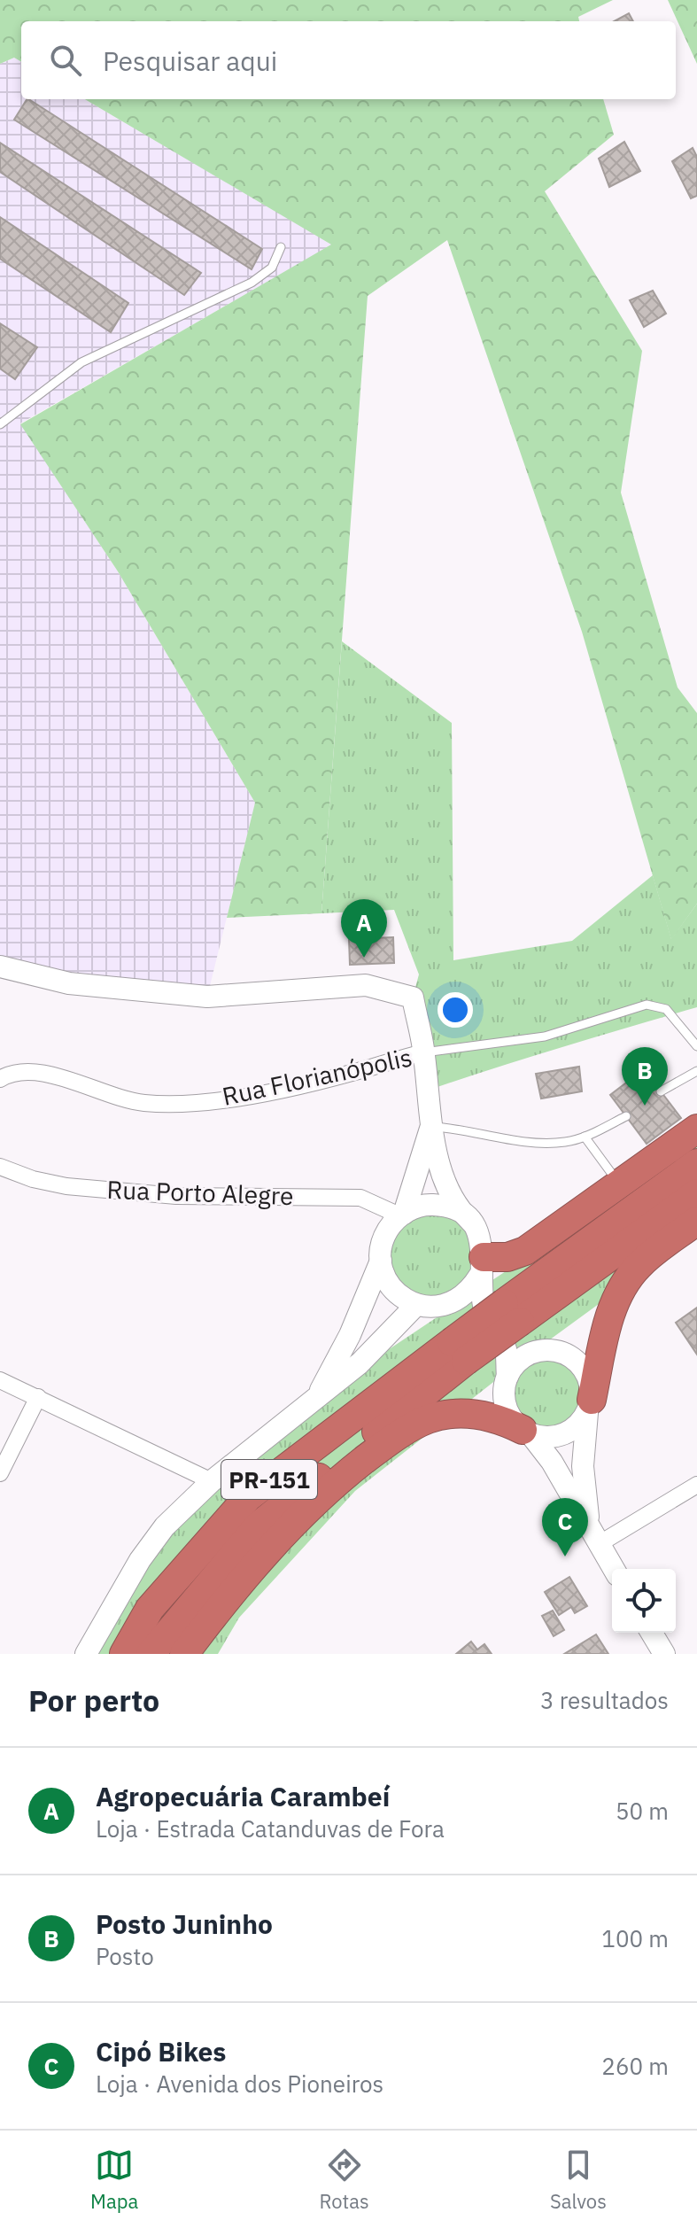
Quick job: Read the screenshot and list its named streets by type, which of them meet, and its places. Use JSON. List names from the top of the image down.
{
  "streets": {
    "highway": ["PR-151"],
    "street": ["Rua Florianópolis", "Rua Porto Alegre"]
  },
  "page": {
    "search": "Pesquisar aqui",
    "pins": ["A", "B", "C"],
    "heading": ["Por perto", "3 resultados"],
    "list": [
      {
        "mark": "A",
        "name": "Agropecuária Carambeí",
        "note": "Loja · Estrada Catanduvas de Fora",
        "value": "50 m"
      },
      {
        "mark": "B",
        "name": "Posto Juninho",
        "note": "Posto",
        "value": "100 m"
      },
      {
        "mark": "C",
        "name": "Cipó Bikes",
        "note": "Loja · Avenida dos Pioneiros",
        "value": "260 m"
      }
    ],
    "nav": ["Mapa", "Rotas", "Salvos"]
  }
}
